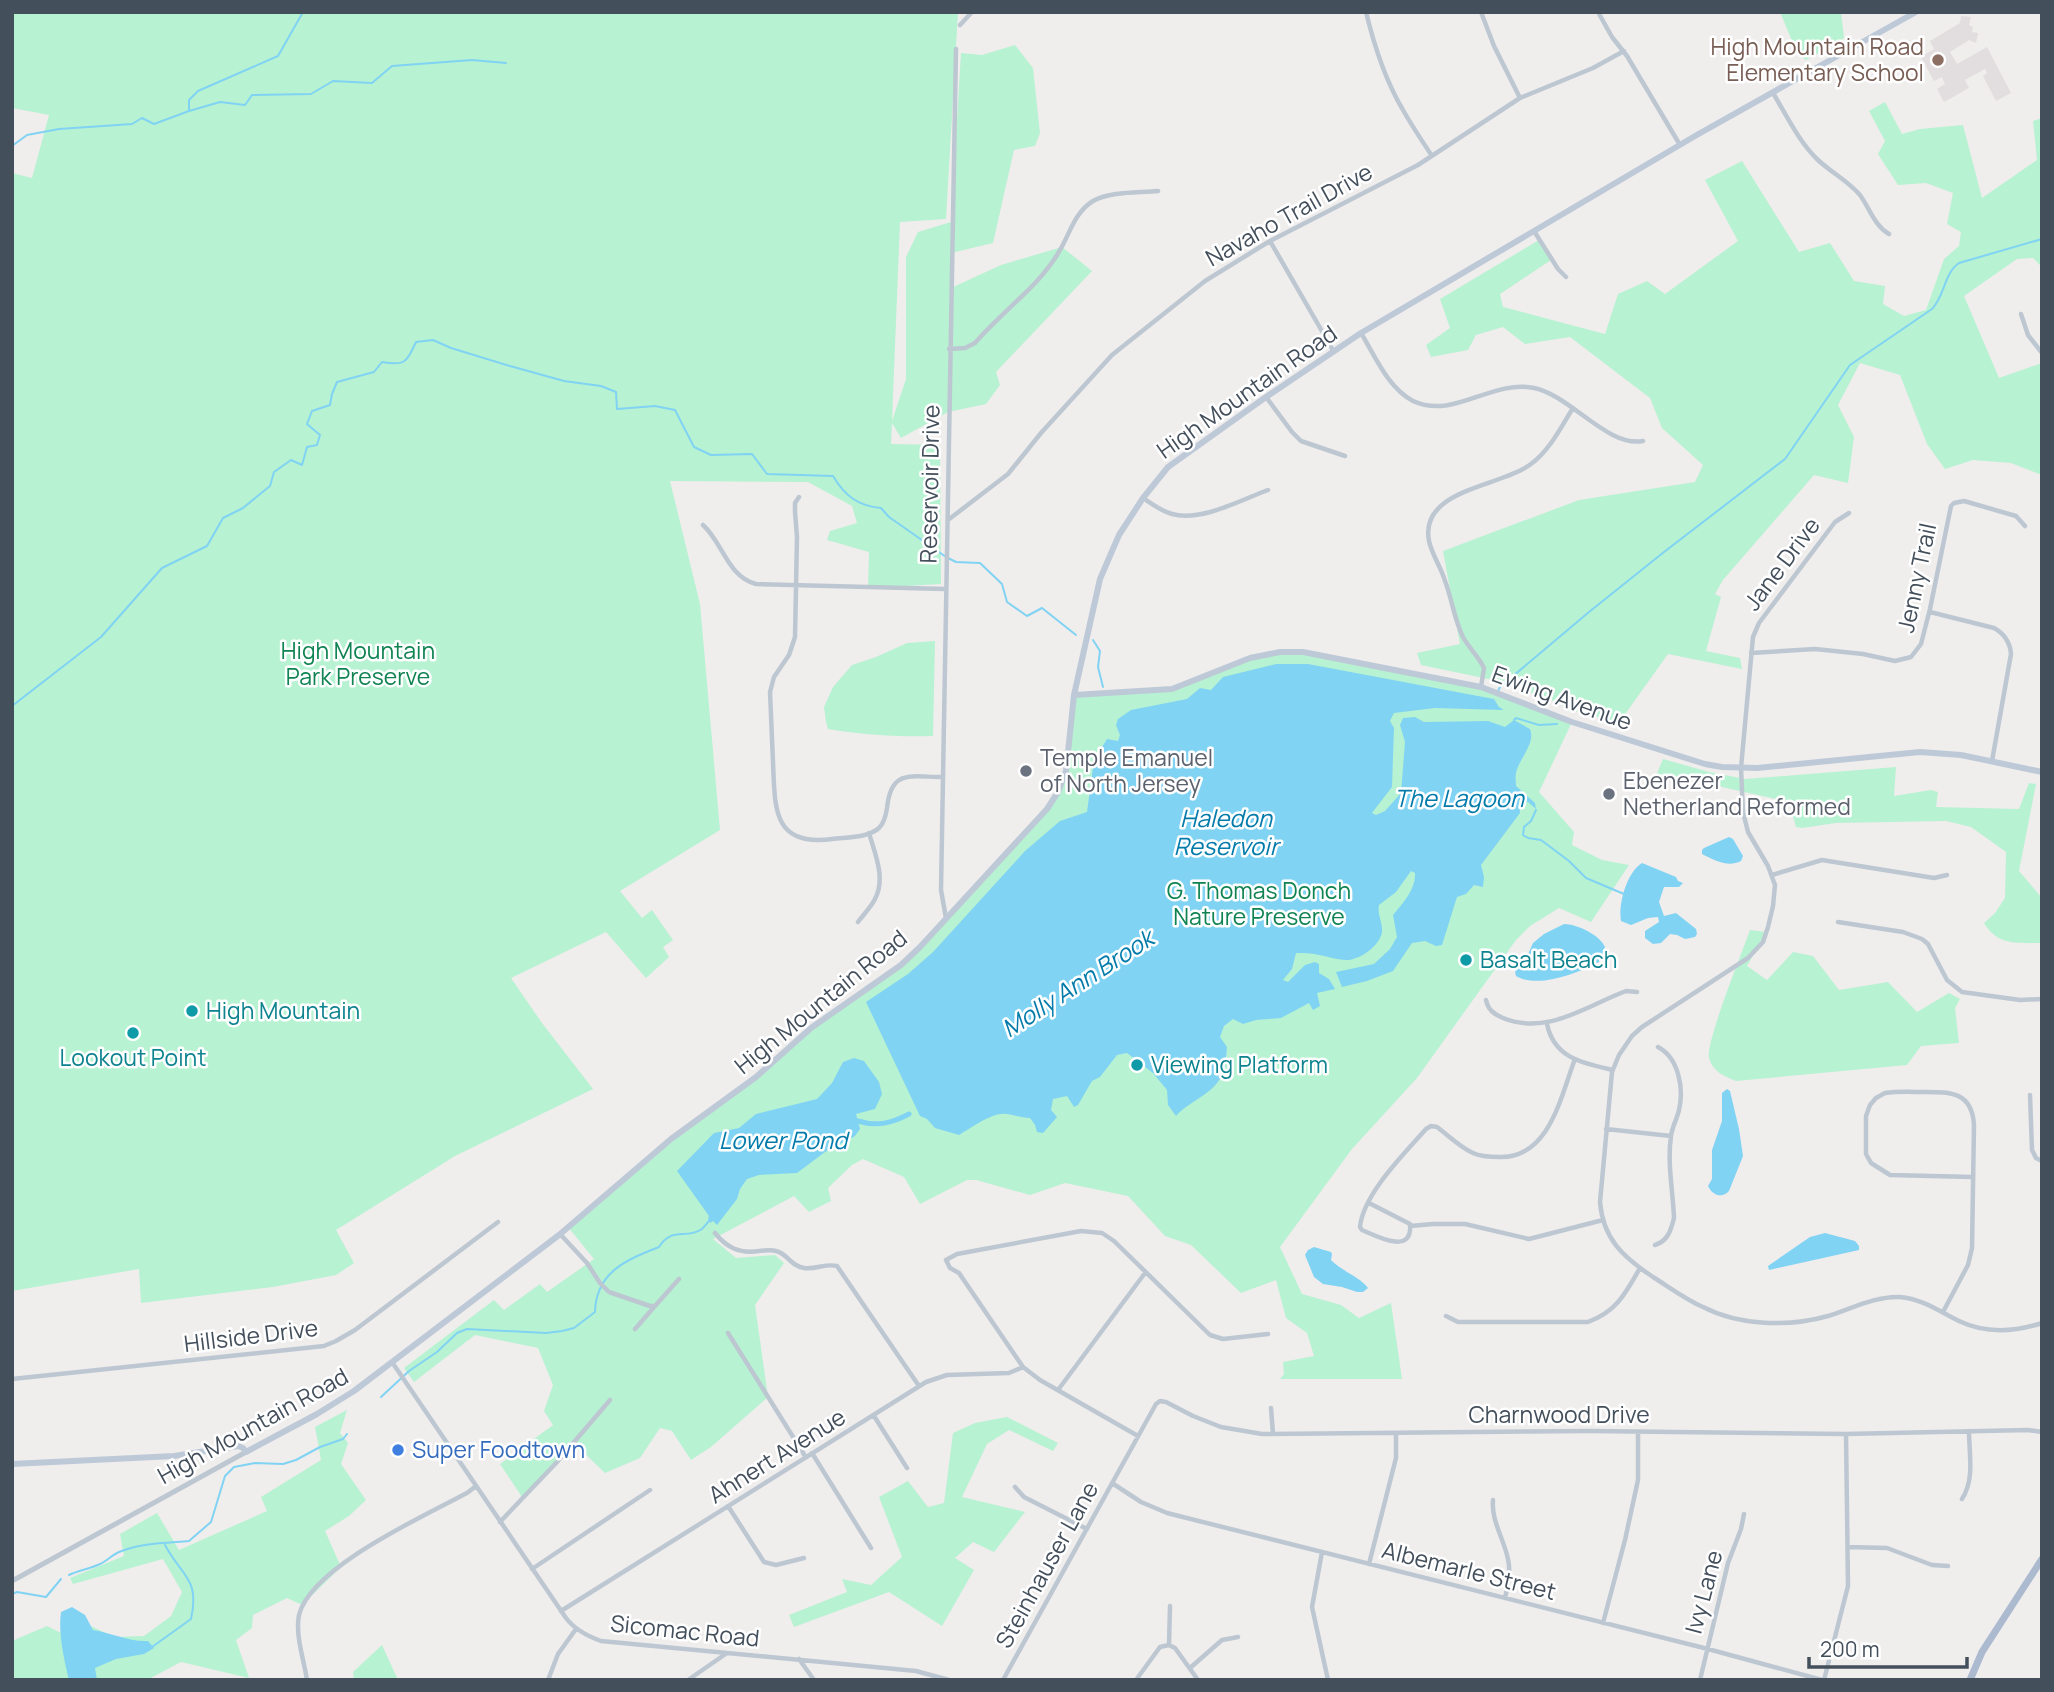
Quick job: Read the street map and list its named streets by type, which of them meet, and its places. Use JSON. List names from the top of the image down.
{
  "streets": {
    "main road": ["High Mountain Road", "Ewing Avenue"],
    "street": [
      "Navaho Trail Drive",
      "Reservoir Drive",
      "Jane Drive",
      "Jenny Trail",
      "Hillside Drive",
      "Charnwood Drive",
      "Ahnert Avenue",
      "Steinhauser Lane",
      "Albemarle Street",
      "Ivy Lane",
      "Sicomac Road"
    ]
  },
  "crossings": [
    ["Navaho Trail Drive", "Reservoir Drive"],
    ["High Mountain Road", "Reservoir Drive"],
    ["High Mountain Road", "Ewing Avenue"],
    ["High Mountain Road", "Sicomac Road"],
    ["Jane Drive", "Jenny Trail"],
    ["Jane Drive", "Ewing Avenue"],
    ["Charnwood Drive", "Steinhauser Lane"],
    ["Ahnert Avenue", "Sicomac Road"],
    ["Steinhauser Lane", "Albemarle Street"],
    ["Albemarle Street", "Ivy Lane"]
  ],
  "water": [
    "The Lagoon",
    "Haledon Reservoir",
    "Molly Ann Brook",
    "Lower Pond"
  ],
  "parks": ["High Mountain Park Preserve", "G. Thomas Donch Nature Preserve"],
  "places": [
    "High Mountain Road Elementary School",
    "Temple Emanuel of North Jersey",
    "Ebenezer Netherland Reformed",
    "Basalt Beach",
    "High Mountain",
    "Lookout Point",
    "Viewing Platform",
    "Super Foodtown"
  ],
  "scale_bar": "200 m"
}
